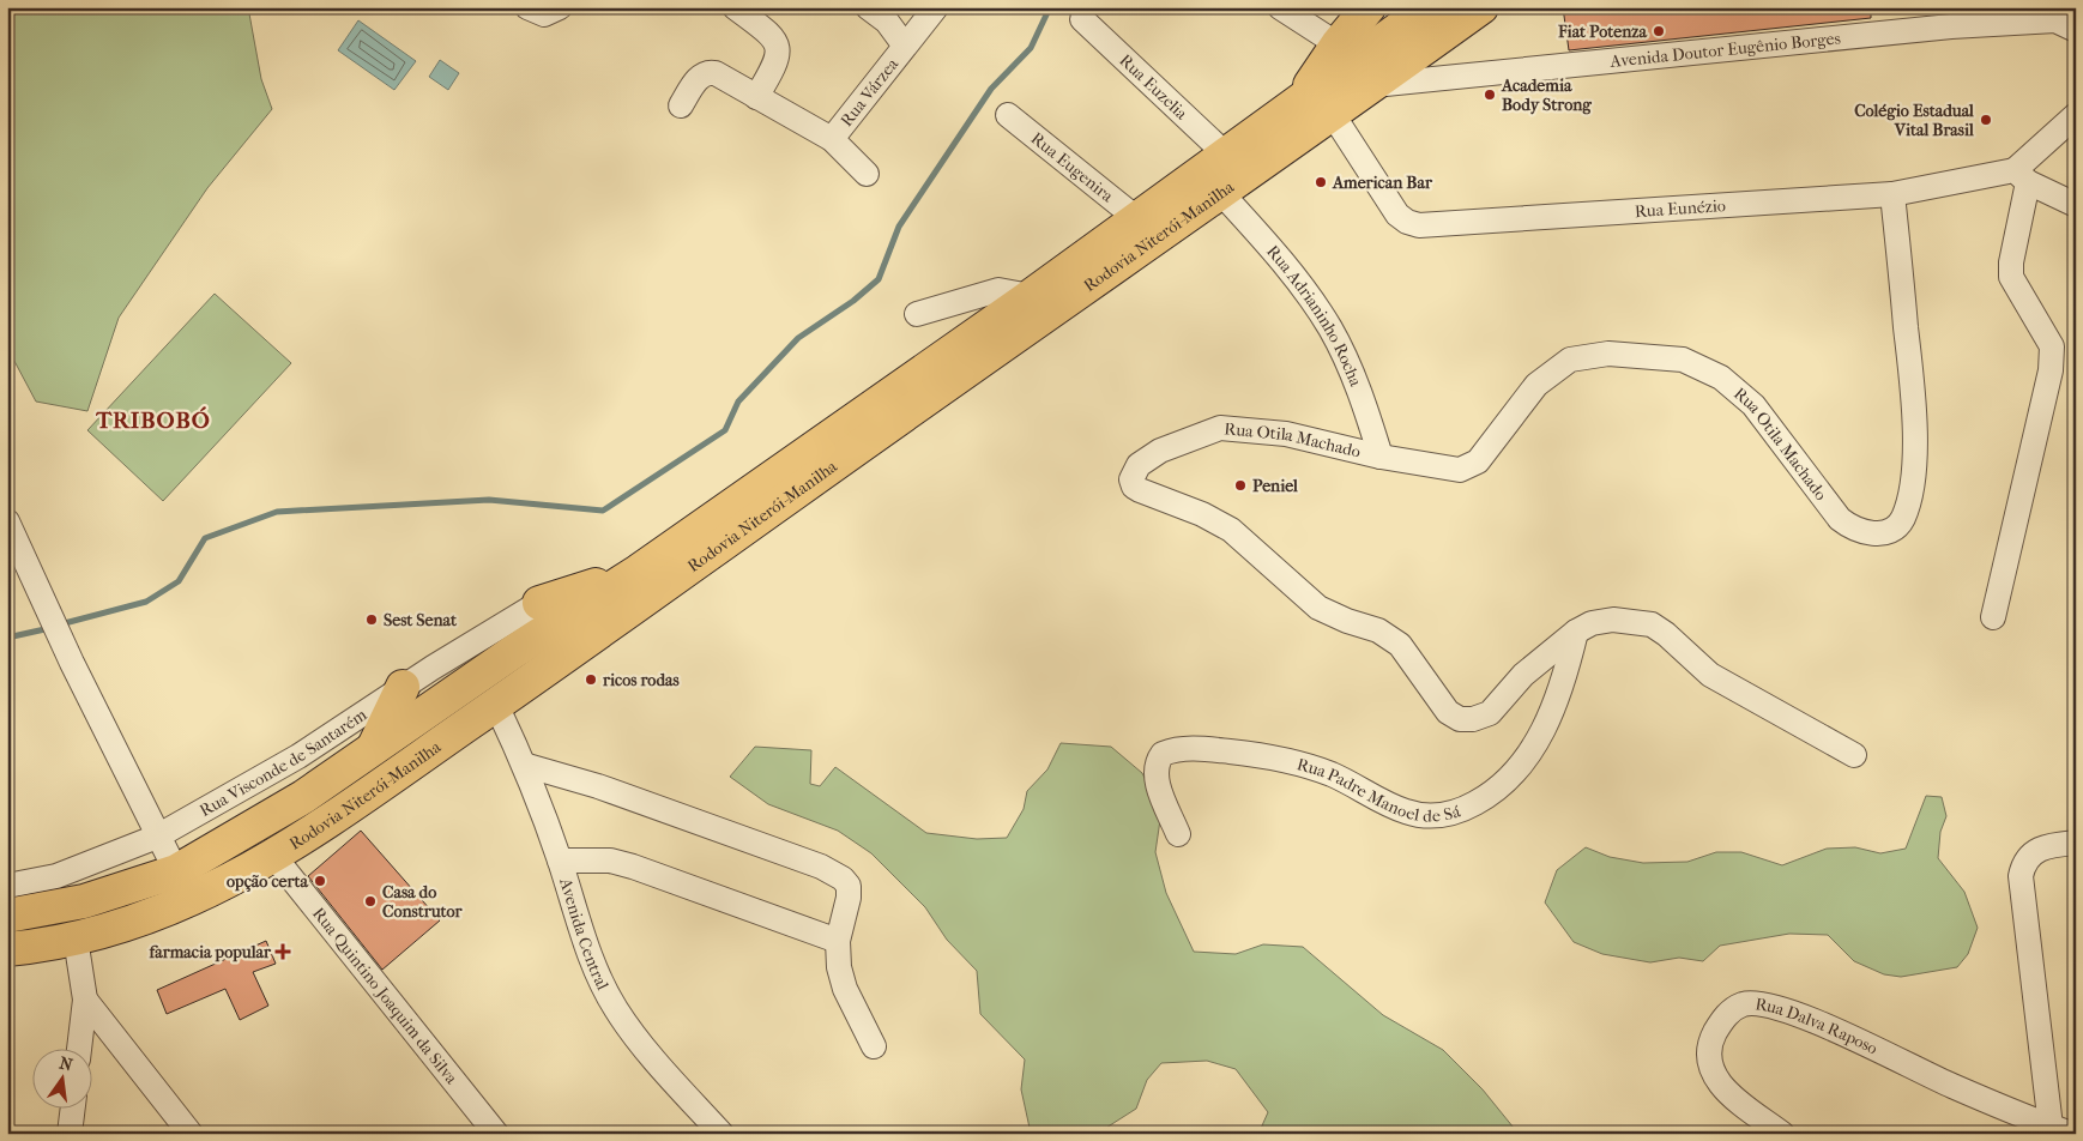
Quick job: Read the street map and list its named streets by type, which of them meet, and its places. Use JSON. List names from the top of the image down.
{
  "streets": {
    "highway": ["Rodovia Niterói-Manilha"],
    "street": [
      "Avenida Doutor Eugênio Borges",
      "Rua Euzelia",
      "Rua Várzea",
      "Rua Eugenira",
      "Rua Eunézio",
      "Rua Adrianinho Rocha",
      "Rua Otila Machado",
      "Rua Visconde de Santarém",
      "Rua Padre Manoel de Sá",
      "Avenida Central",
      "Rua Quintino Joaquim da Silva",
      "Rua Dalva Raposo"
    ]
  },
  "crossings": [
    ["Avenida Doutor Eugênio Borges", "Rodovia Niterói-Manilha"],
    ["Rua Euzelia", "Rodovia Niterói-Manilha"],
    ["Rua Eugenira", "Rodovia Niterói-Manilha"],
    ["Rua Eunézio", "Rodovia Niterói-Manilha"],
    ["Rua Eunézio", "Rua Otila Machado"],
    ["Rodovia Niterói-Manilha", "Rua Adrianinho Rocha"],
    ["Rodovia Niterói-Manilha", "Avenida Central"],
    ["Rodovia Niterói-Manilha", "Rua Quintino Joaquim da Silva"],
    ["Rua Adrianinho Rocha", "Rua Otila Machado"],
    ["Rua Otila Machado", "Rua Padre Manoel de Sá"]
  ],
  "districts": ["TRIBOBÓ"],
  "places": {
    "other": [
      "Fiat Potenza",
      "Academia Body Strong",
      "Colégio Estadual Vital Brasil",
      "American Bar",
      "Peniel",
      "Sest Senat",
      "ricos rodas",
      "opção certa",
      "Casa do Construtor"
    ],
    "health": ["farmacia popular"]
  },
  "north": "top"
}
